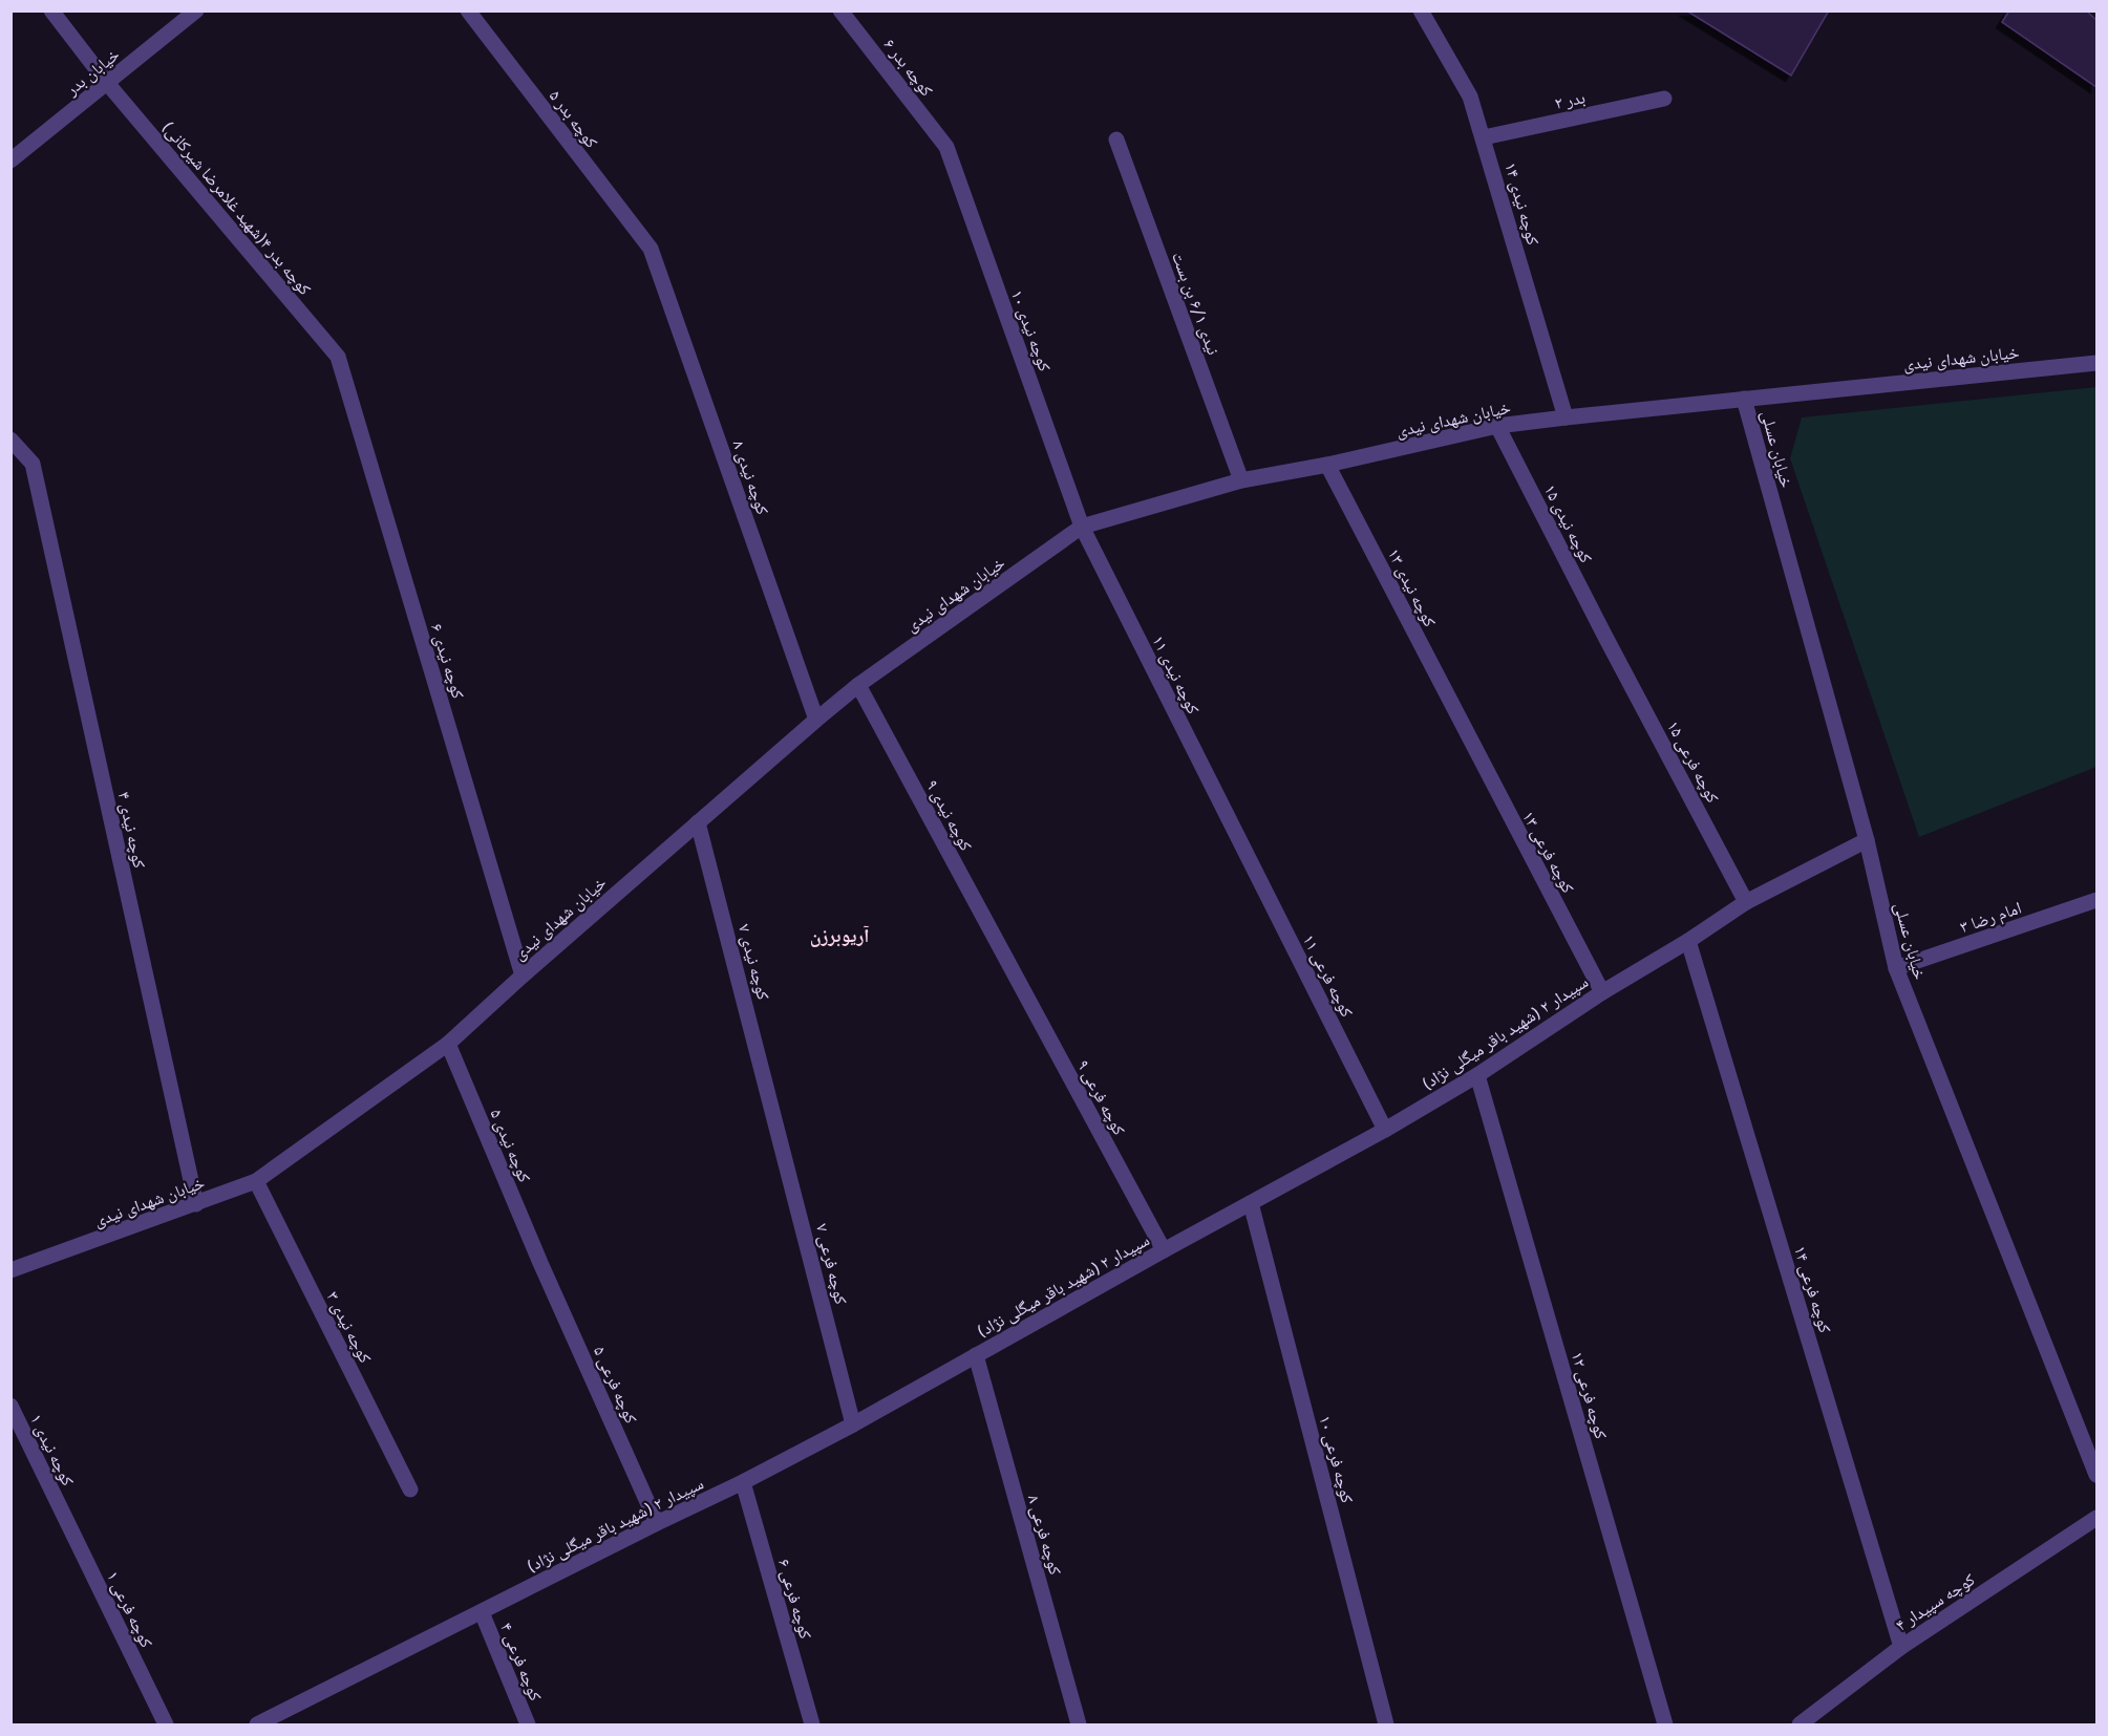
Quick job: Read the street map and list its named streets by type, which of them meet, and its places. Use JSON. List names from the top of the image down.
{
  "streets": {
    "street": [
      "کوچه بدر ۶",
      "خیابان بدر",
      "بدر ۲",
      "کوچه بدر ۵",
      "کوچه نیدی ۱۴",
      "کوچه بدر ۴(شهید غلامرضا شیرکانی)",
      "نیدی ۶/۱ بن بست",
      "کوچه نیدی ۱۰",
      "خیابان شهدای نیدی",
      "خیابان عسلی",
      "کوچه نیدی ۸",
      "کوچه نیدی ۱۵",
      "کوچه نیدی ۱۳",
      "کوچه نیدی ۶",
      "کوچه نیدی ۱۱",
      "کوچه فرعی ۱۵",
      "کوچه نیدی ۹",
      "کوچه نیدی ۴",
      "کوچه فرعی ۱۳",
      "امام رضا ۳",
      "کوچه نیدی ۷",
      "کوچه فرعی ۱۱",
      "سپیدار ۲ (شهید باقر میگلی نژاد)",
      "کوچه فرعی ۹",
      "کوچه نیدی ۵",
      "کوچه فرعی ۷",
      "کوچه فرعی ۱۴",
      "کوچه نیدی ۳",
      "کوچه فرعی ۵",
      "کوچه فرعی ۱۲",
      "کوچه نیدی ۱",
      "کوچه فرعی ۱۰",
      "کوچه فرعی ۸",
      "کوچه فرعی ۶",
      "کوچه سپیدار ۴",
      "کوچه فرعی ۱",
      "کوچه فرعی ۴"
    ]
  },
  "crossings": [
    ["کوچه بدر ۶", "کوچه نیدی ۱۰"],
    ["خیابان بدر", "کوچه بدر ۴(شهید غلامرضا شیرکانی)"],
    ["بدر ۲", "کوچه نیدی ۱۴"],
    ["کوچه بدر ۵", "کوچه نیدی ۸"],
    ["کوچه نیدی ۱۴", "خیابان شهدای نیدی"],
    ["کوچه بدر ۴(شهید غلامرضا شیرکانی)", "کوچه نیدی ۶"],
    ["نیدی ۶/۱ بن بست", "خیابان شهدای نیدی"],
    ["کوچه نیدی ۱۰", "خیابان شهدای نیدی"],
    ["کوچه نیدی ۱۰", "کوچه نیدی ۱۱"],
    ["خیابان شهدای نیدی", "خیابان عسلی"],
    ["خیابان شهدای نیدی", "کوچه نیدی ۸"],
    ["خیابان شهدای نیدی", "کوچه نیدی ۱۵"],
    ["خیابان شهدای نیدی", "کوچه نیدی ۱۳"],
    ["خیابان شهدای نیدی", "کوچه نیدی ۶"],
    ["خیابان شهدای نیدی", "کوچه نیدی ۱۱"],
    ["خیابان شهدای نیدی", "کوچه نیدی ۹"],
    ["خیابان شهدای نیدی", "کوچه نیدی ۴"],
    ["خیابان شهدای نیدی", "کوچه نیدی ۷"],
    ["خیابان شهدای نیدی", "کوچه نیدی ۵"],
    ["خیابان شهدای نیدی", "کوچه نیدی ۳"],
    ["خیابان عسلی", "امام رضا ۳"],
    ["خیابان عسلی", "سپیدار ۲ (شهید باقر میگلی نژاد)"],
    ["کوچه نیدی ۱۵", "کوچه فرعی ۱۵"],
    ["کوچه نیدی ۱۳", "کوچه فرعی ۱۳"],
    ["کوچه نیدی ۱۱", "کوچه فرعی ۱۱"],
    ["کوچه فرعی ۱۵", "سپیدار ۲ (شهید باقر میگلی نژاد)"],
    ["کوچه نیدی ۹", "کوچه فرعی ۹"],
    ["کوچه فرعی ۱۳", "سپیدار ۲ (شهید باقر میگلی نژاد)"],
    ["کوچه نیدی ۷", "کوچه فرعی ۷"],
    ["کوچه فرعی ۱۱", "سپیدار ۲ (شهید باقر میگلی نژاد)"],
    ["سپیدار ۲ (شهید باقر میگلی نژاد)", "کوچه فرعی ۹"],
    ["سپیدار ۲ (شهید باقر میگلی نژاد)", "کوچه فرعی ۷"],
    ["سپیدار ۲ (شهید باقر میگلی نژاد)", "کوچه فرعی ۱۴"],
    ["سپیدار ۲ (شهید باقر میگلی نژاد)", "کوچه فرعی ۵"],
    ["سپیدار ۲ (شهید باقر میگلی نژاد)", "کوچه فرعی ۱۲"],
    ["سپیدار ۲ (شهید باقر میگلی نژاد)", "کوچه فرعی ۱۰"],
    ["سپیدار ۲ (شهید باقر میگلی نژاد)", "کوچه فرعی ۸"],
    ["سپیدار ۲ (شهید باقر میگلی نژاد)", "کوچه فرعی ۶"],
    ["سپیدار ۲ (شهید باقر میگلی نژاد)", "کوچه فرعی ۴"],
    ["کوچه نیدی ۵", "کوچه فرعی ۵"],
    ["کوچه فرعی ۱۴", "کوچه سپیدار ۴"],
    ["کوچه نیدی ۱", "کوچه فرعی ۱"]
  ],
  "districts": ["آریو‌برزن"]
}
